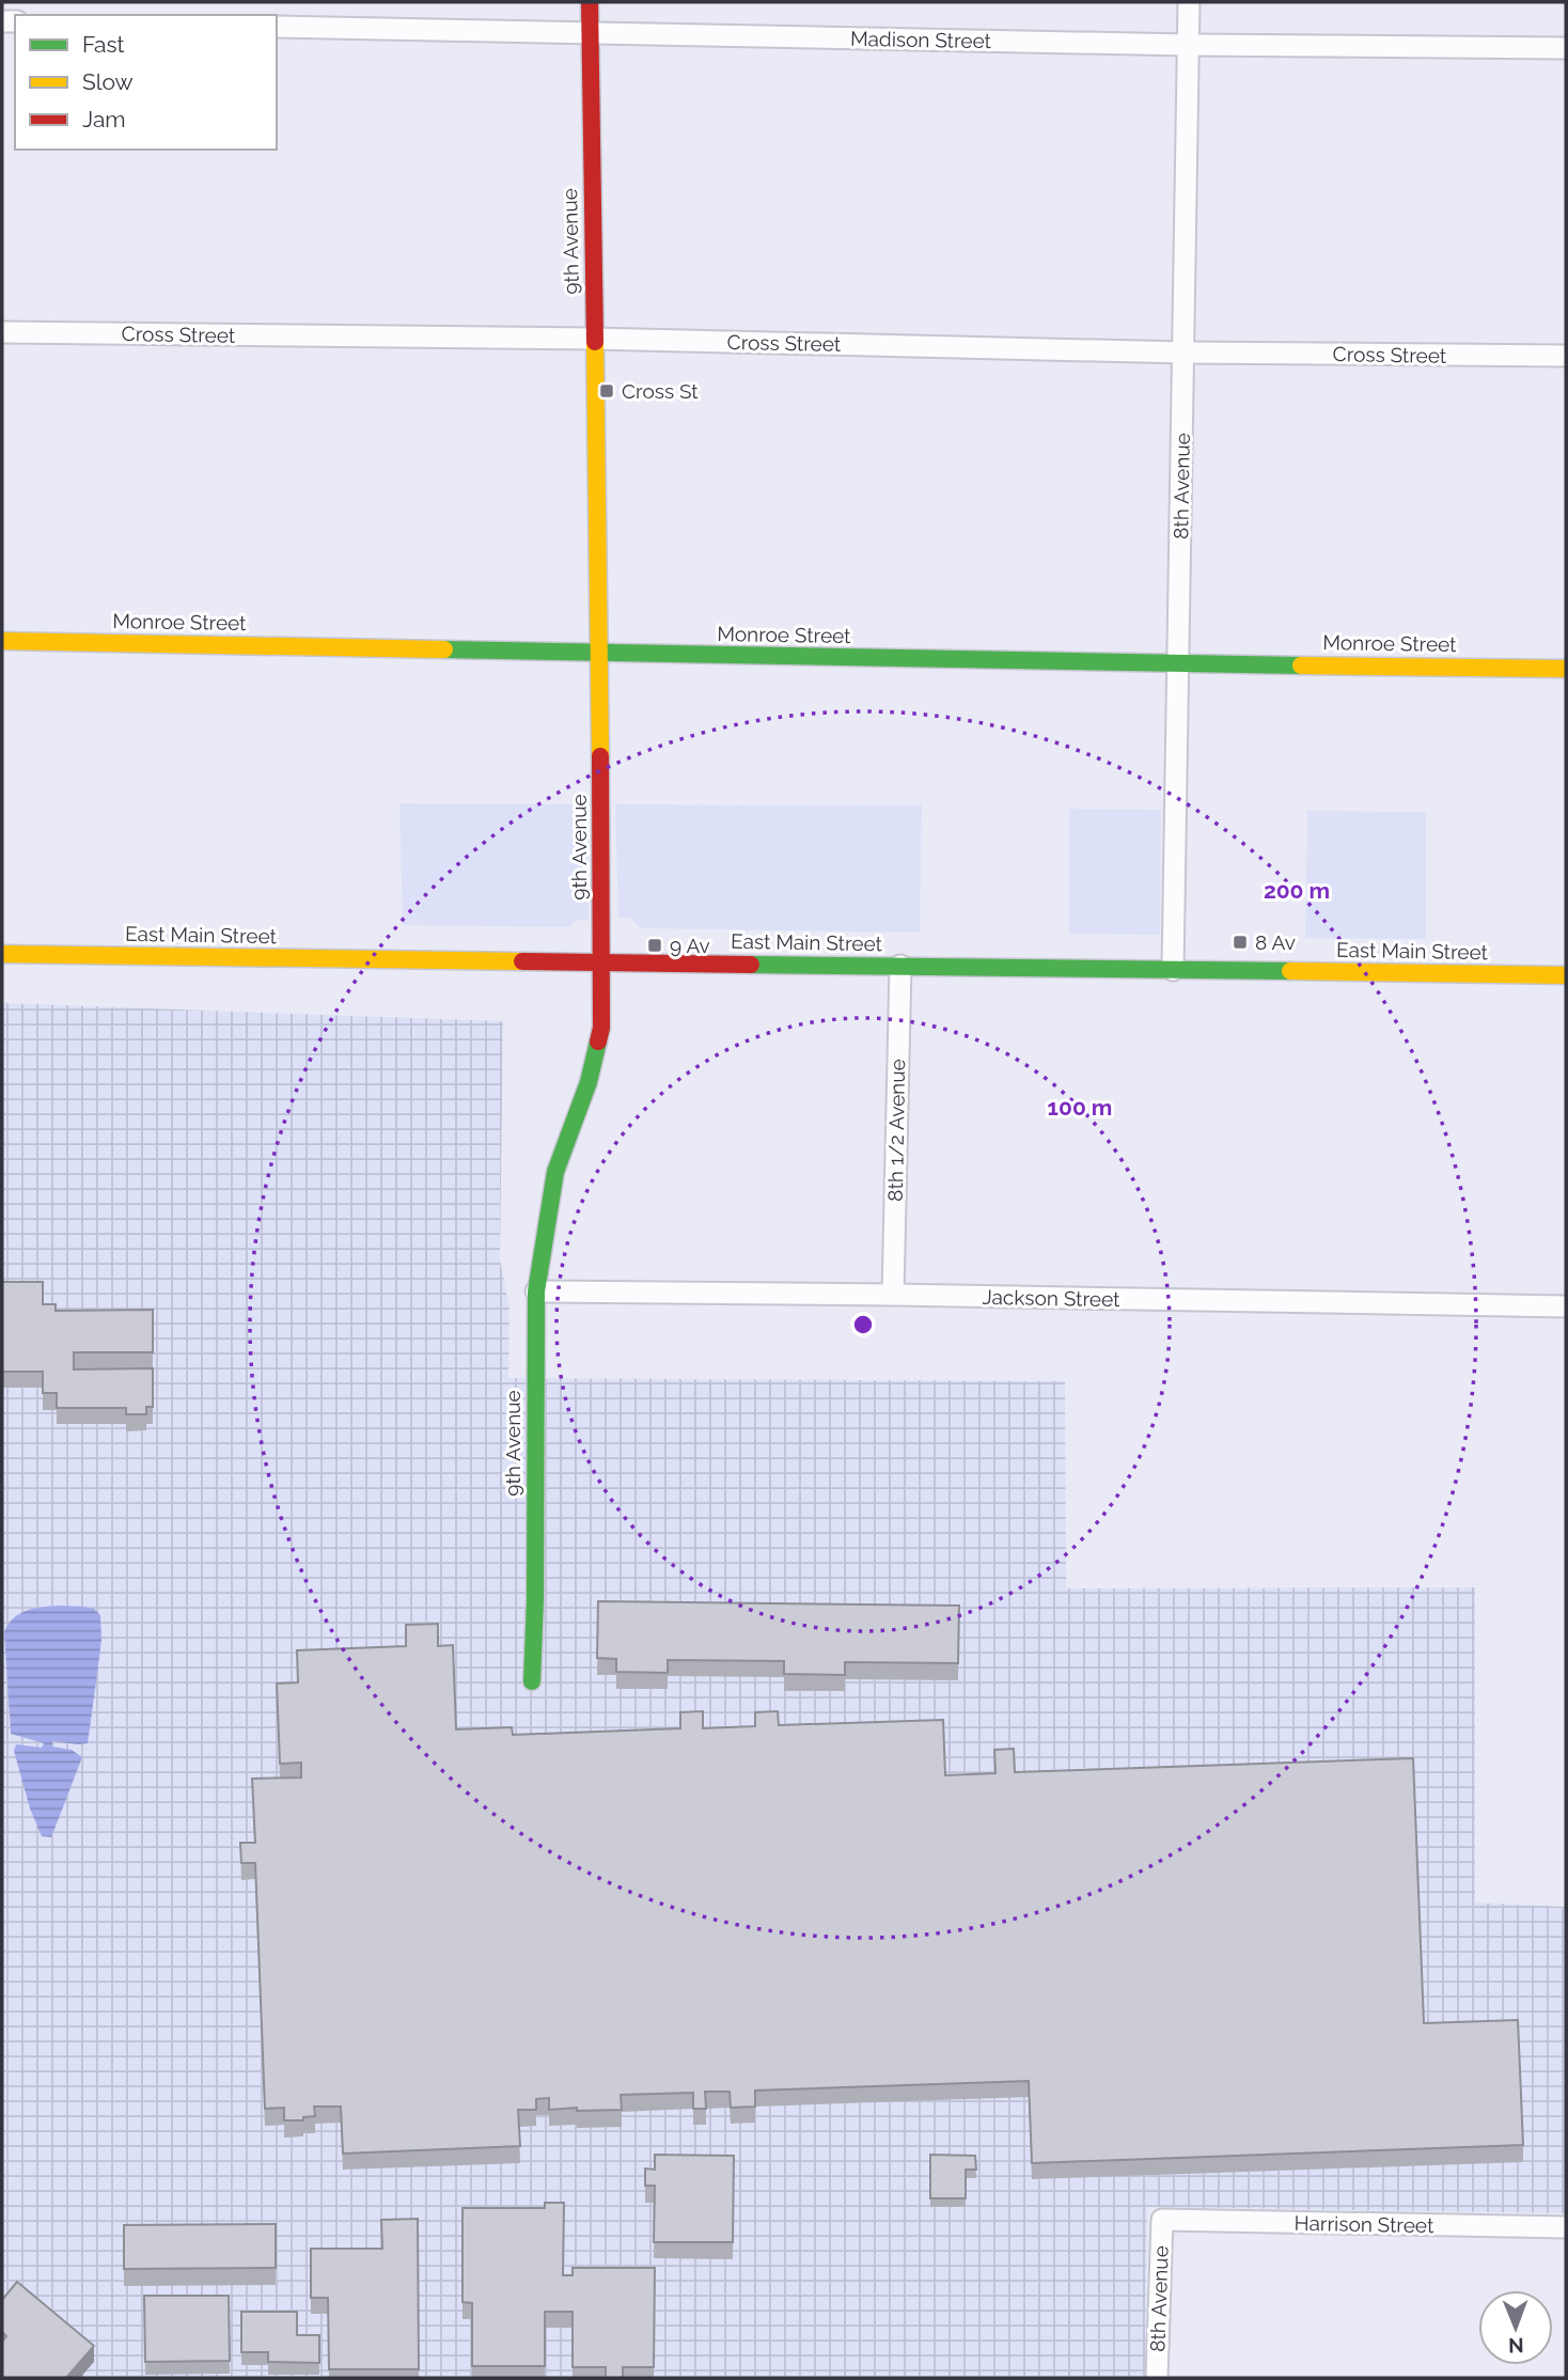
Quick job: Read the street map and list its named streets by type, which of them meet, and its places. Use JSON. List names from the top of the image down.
{
  "streets": {
    "street": [
      "Madison Street",
      "9th Avenue",
      "Cross Street",
      "8th Avenue",
      "Monroe Street",
      "East Main Street",
      "8th 1/2 Avenue",
      "Jackson Street",
      "Harrison Street"
    ]
  },
  "crossings": [
    ["Madison Street", "9th Avenue"],
    ["Madison Street", "8th Avenue"],
    ["9th Avenue", "Cross Street"],
    ["9th Avenue", "Monroe Street"],
    ["9th Avenue", "East Main Street"],
    ["9th Avenue", "Jackson Street"],
    ["Cross Street", "8th Avenue"],
    ["8th Avenue", "Monroe Street"],
    ["8th Avenue", "East Main Street"],
    ["8th Avenue", "Harrison Street"],
    ["East Main Street", "8th 1/2 Avenue"],
    ["8th 1/2 Avenue", "Jackson Street"]
  ],
  "places": {
    "transit": ["Cross St", "8 Av", "9 Av"]
  },
  "legend": ["Fast", "Slow", "Jam"],
  "north": "bottom",
  "rings": ["200 m", "100 m"]
}
